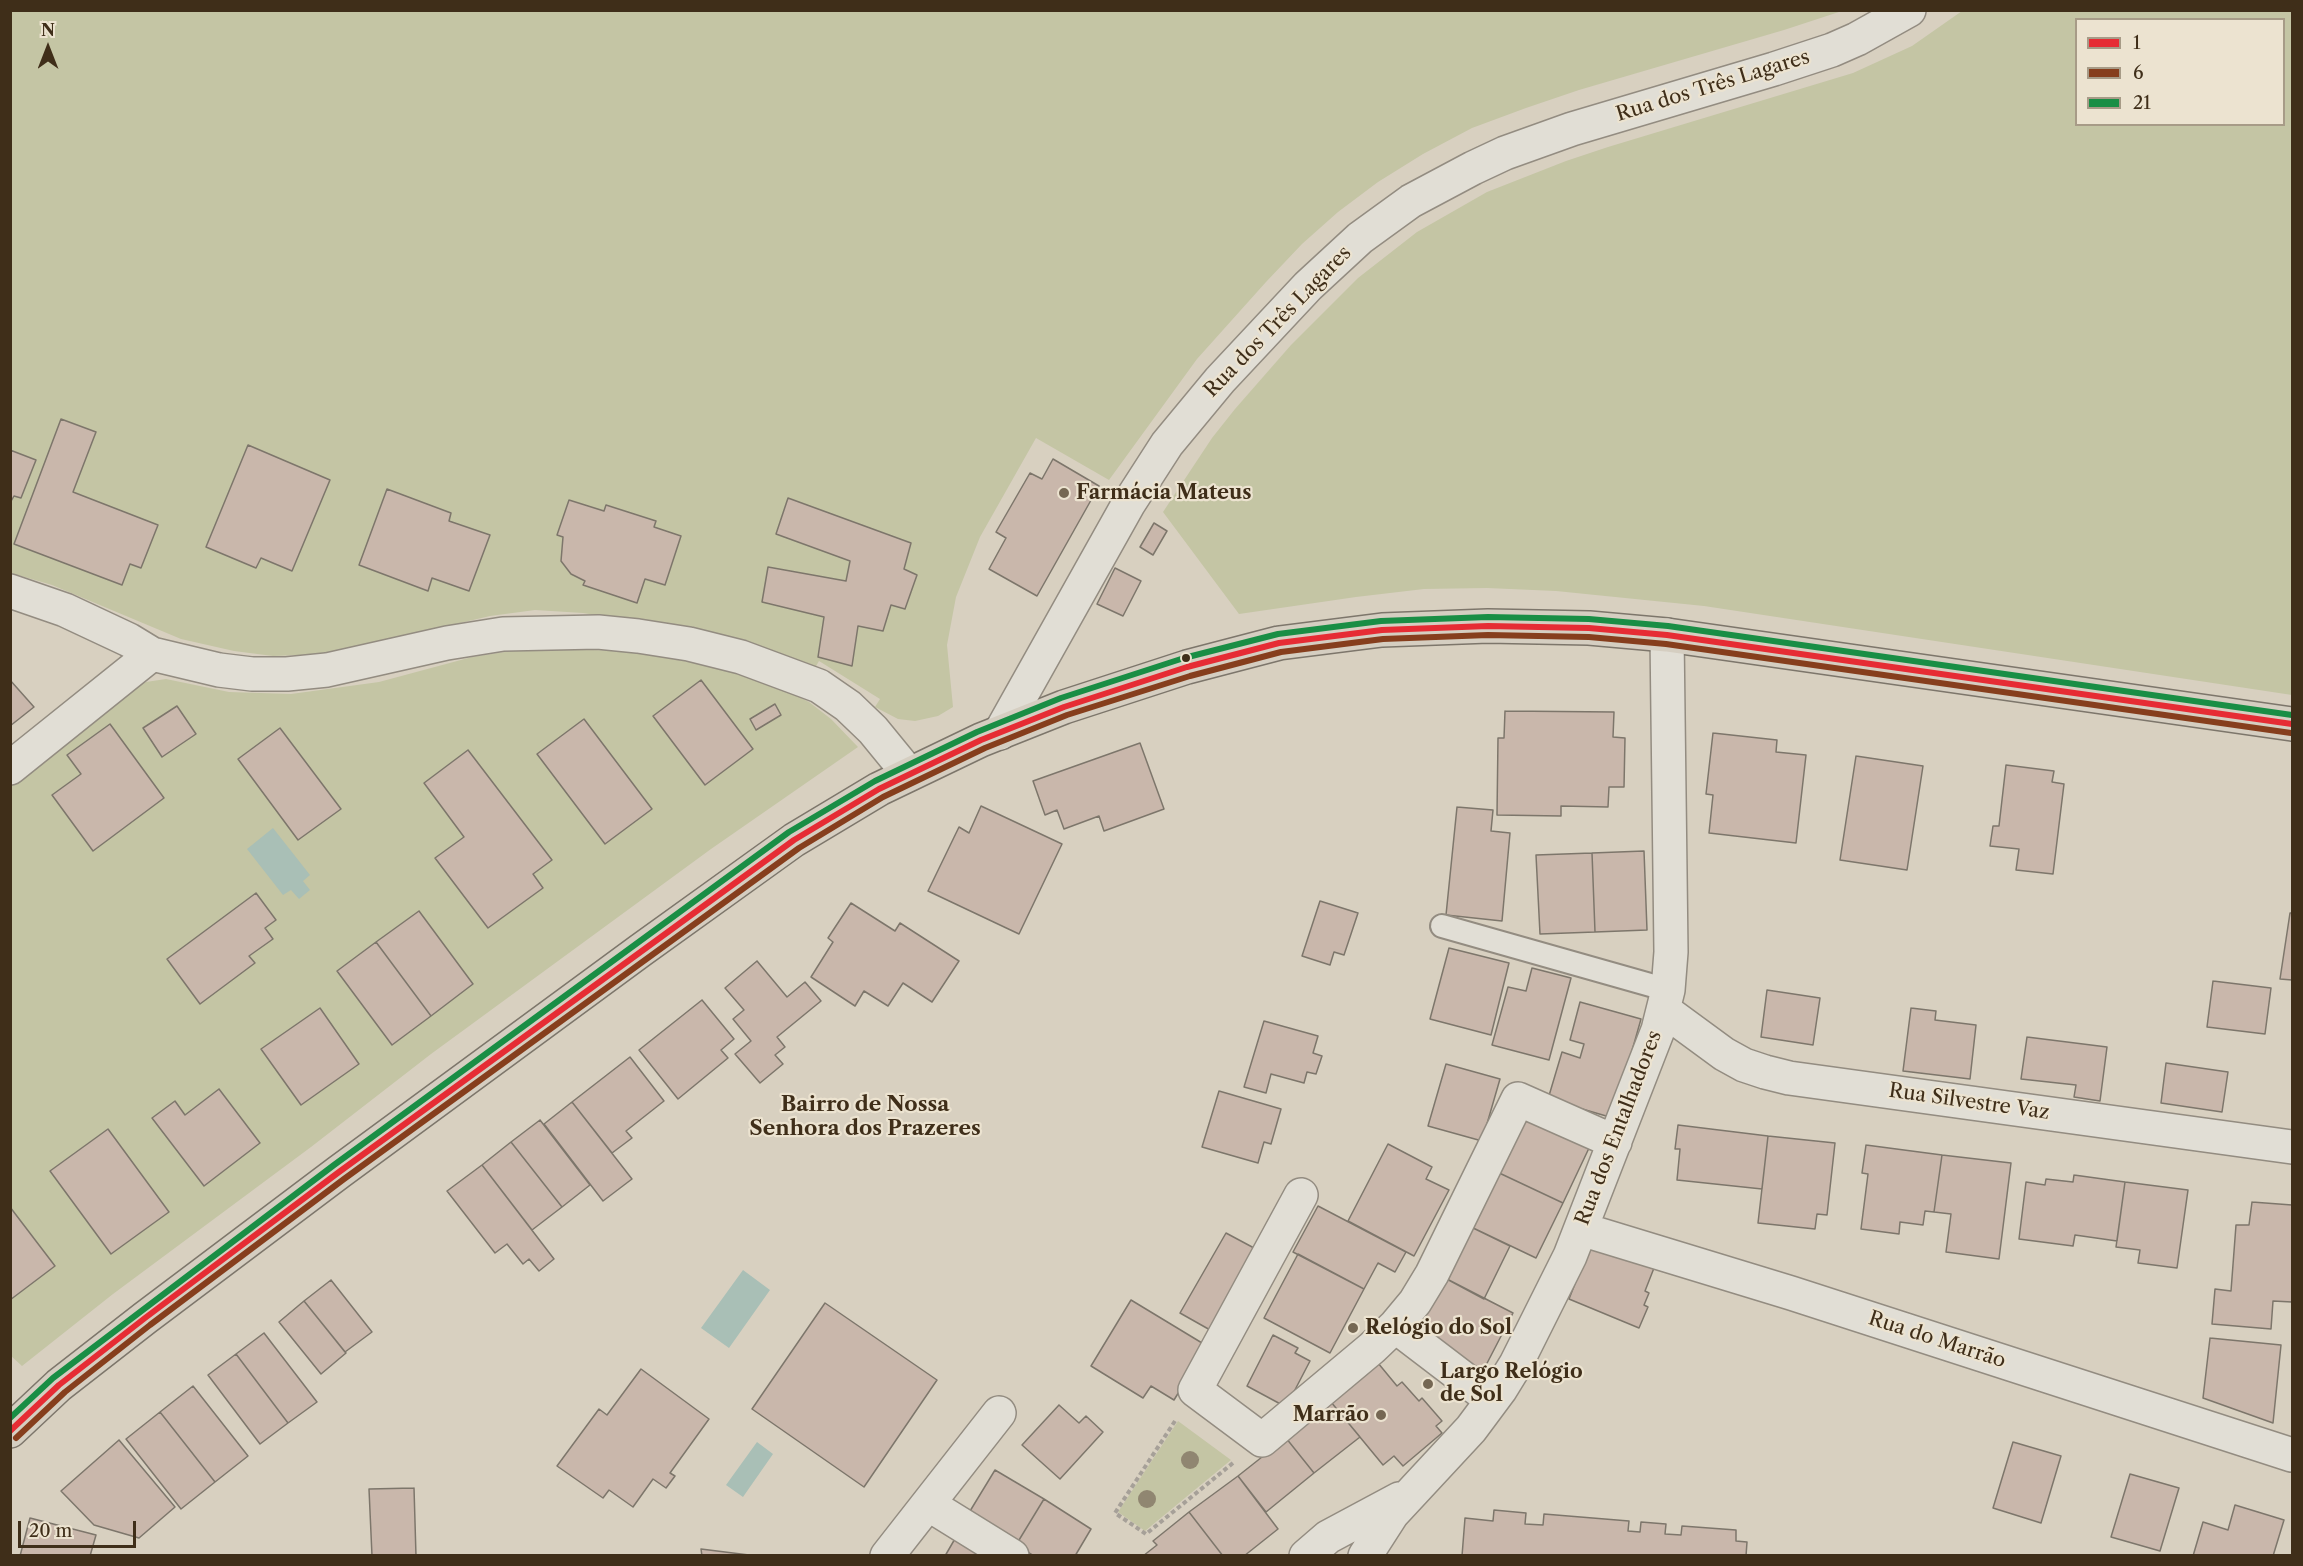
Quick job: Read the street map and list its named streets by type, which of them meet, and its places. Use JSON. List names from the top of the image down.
{
  "streets": {
    "street": [
      "Rua dos Três Lagares",
      "Rua Silvestre Vaz",
      "Rua dos Entalhadores",
      "Rua do Marrão"
    ]
  },
  "crossings": [
    ["Rua Silvestre Vaz", "Rua dos Entalhadores"],
    ["Rua dos Entalhadores", "Rua do Marrão"]
  ],
  "districts": ["Bairro de Nossa Senhora dos Prazeres"],
  "places": [
    "Farmácia Mateus",
    "Relógio do Sol",
    "Largo Relógio de Sol",
    "Marrão"
  ],
  "lines": ["transit line 21", "transit line 1", "transit line 6"],
  "legend": ["1", "6", "21"],
  "scale_bar": "20 m",
  "north": "top"
}
